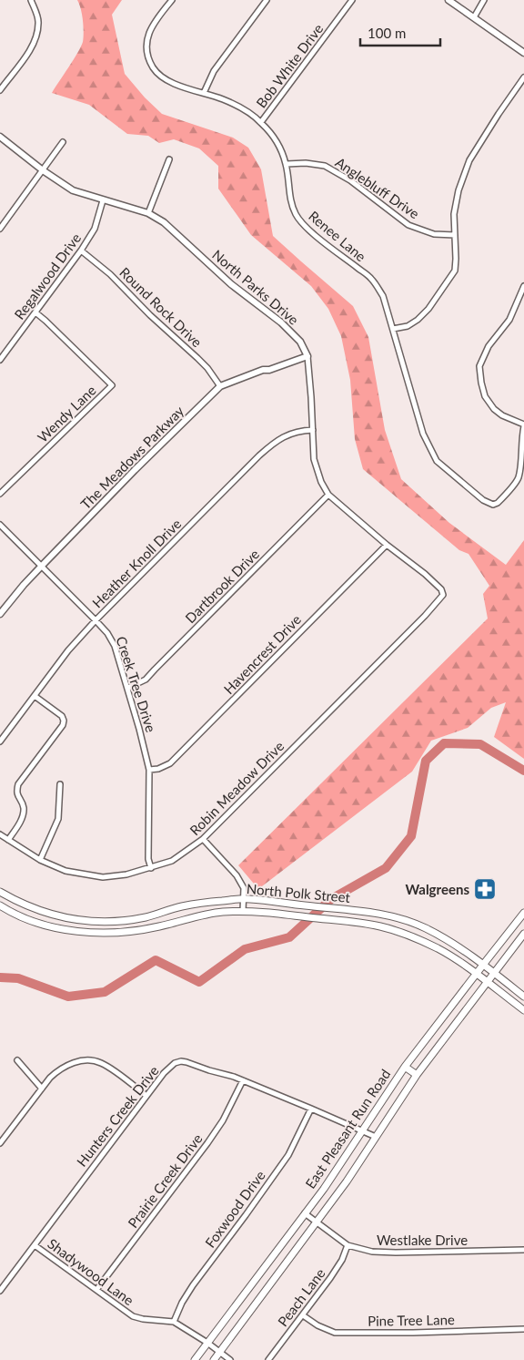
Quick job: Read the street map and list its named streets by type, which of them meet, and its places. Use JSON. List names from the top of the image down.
{
  "streets": {
    "main road": ["North Polk Street", "East Pleasant Run Road"],
    "street": [
      "Bob White Drive",
      "Anglebluff Drive",
      "Renee Lane",
      "Regalwood Drive",
      "North Parks Drive",
      "Round Rock Drive",
      "Wendy Lane",
      "The Meadows Parkway",
      "Heather Knoll Drive",
      "Dartbrook Drive",
      "Havencrest Drive",
      "Creek Tree Drive",
      "Robin Meadow Drive",
      "Hunters Creek Drive",
      "Prairie Creek Drive",
      "Foxwood Drive",
      "Westlake Drive",
      "Shadywood Lane",
      "Peach Lane",
      "Pine Tree Lane"
    ]
  },
  "crossings": [
    ["Bob White Drive", "Renee Lane"],
    ["Anglebluff Drive", "Renee Lane"],
    ["Regalwood Drive", "North Parks Drive"],
    ["Regalwood Drive", "Round Rock Drive"],
    ["Regalwood Drive", "Wendy Lane"],
    ["North Parks Drive", "The Meadows Parkway"],
    ["North Parks Drive", "Heather Knoll Drive"],
    ["North Parks Drive", "Dartbrook Drive"],
    ["North Parks Drive", "Havencrest Drive"],
    ["North Parks Drive", "Robin Meadow Drive"],
    ["Round Rock Drive", "The Meadows Parkway"],
    ["The Meadows Parkway", "Creek Tree Drive"],
    ["Heather Knoll Drive", "Creek Tree Drive"],
    ["Dartbrook Drive", "Creek Tree Drive"],
    ["Havencrest Drive", "Creek Tree Drive"],
    ["Creek Tree Drive", "Robin Meadow Drive"],
    ["North Polk Street", "East Pleasant Run Road"],
    ["Hunters Creek Drive", "East Pleasant Run Road"],
    ["Hunters Creek Drive", "Prairie Creek Drive"],
    ["Hunters Creek Drive", "Foxwood Drive"],
    ["Hunters Creek Drive", "Shadywood Lane"],
    ["East Pleasant Run Road", "Westlake Drive"],
    ["East Pleasant Run Road", "Shadywood Lane"],
    ["Prairie Creek Drive", "Shadywood Lane"],
    ["Foxwood Drive", "Shadywood Lane"],
    ["Westlake Drive", "Peach Lane"],
    ["Peach Lane", "Pine Tree Lane"]
  ],
  "places": {
    "pharmacy": ["Walgreens"]
  },
  "scale_bar": "100 m"
}
